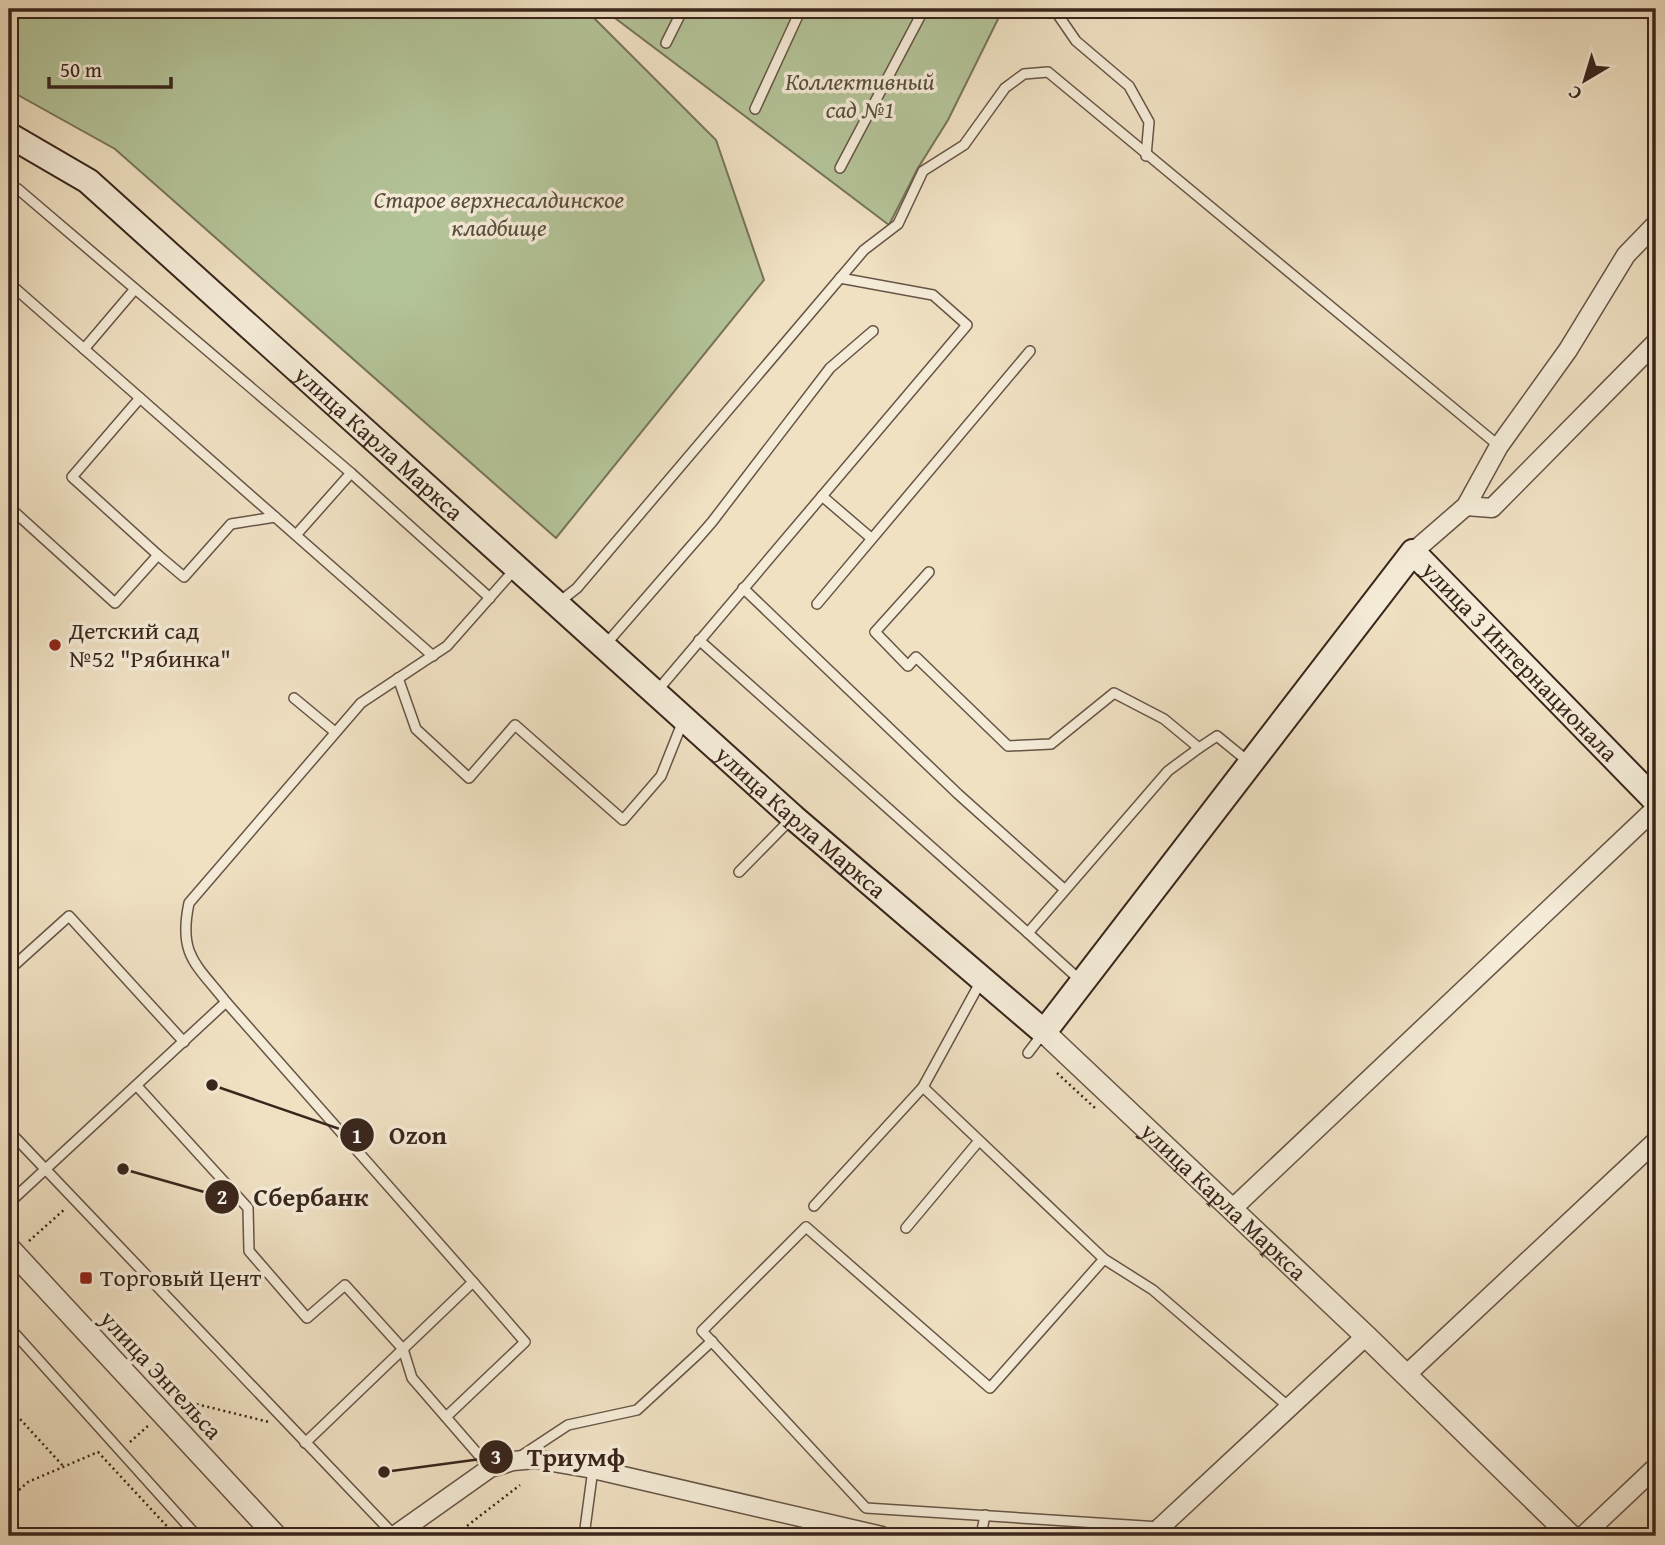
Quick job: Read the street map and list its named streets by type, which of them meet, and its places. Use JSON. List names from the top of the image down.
{
  "streets": {
    "main road": ["улица Карла Маркса", "улица 3 Интернационала"],
    "street": ["улица Энгельса"]
  },
  "parks": ["Коллективный сад №1", "Старое верхнесалдинское кладбище"],
  "places": {
    "other": [
      "Детский сад №52 \"Рябинка\"",
      "Ozon",
      "Сбербанк",
      "Триумф"
    ],
    "transit": ["Торговый Цент"]
  },
  "scale_bar": "50 m",
  "north": "bottom left"
}
